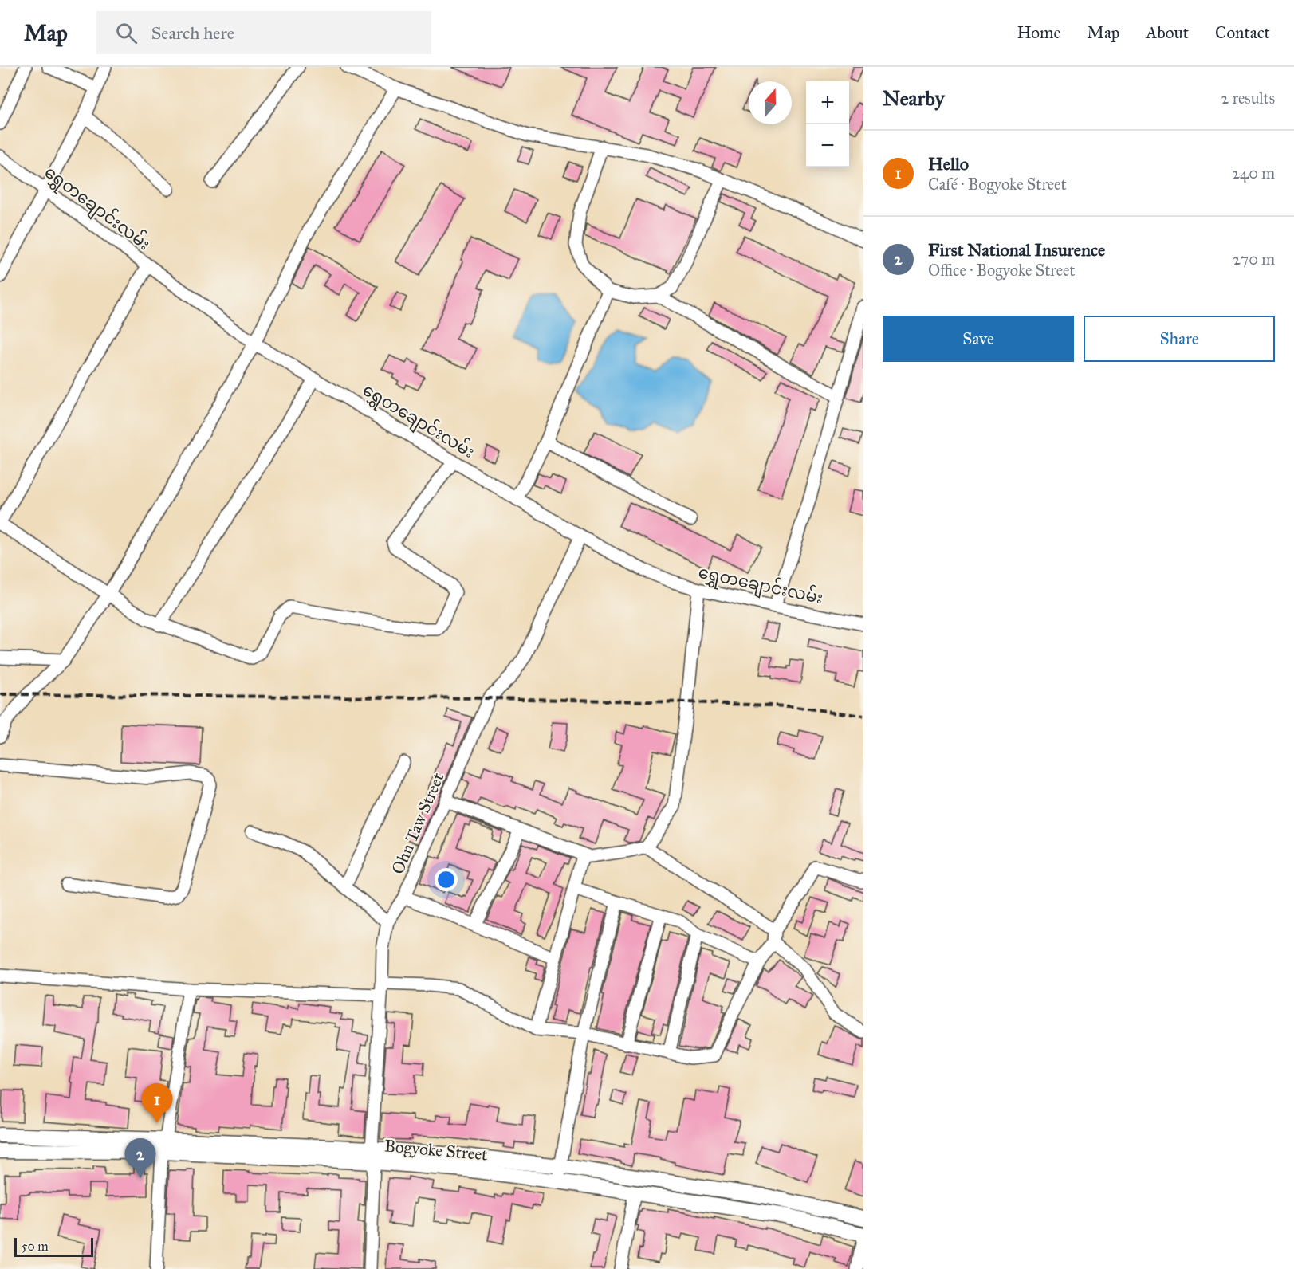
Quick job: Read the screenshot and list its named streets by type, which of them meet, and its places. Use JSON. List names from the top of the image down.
{
  "streets": {
    "main road": ["Bogyoke Street"],
    "street": ["ရွှေတချောင်းလမ်း", "Ohn Taw Street"]
  },
  "crossings": [
    ["ရွှေတချောင်းလမ်း", "Ohn Taw Street"],
    ["Ohn Taw Street", "Bogyoke Street"]
  ],
  "scale_bar": "50 m",
  "north": "top",
  "page": {
    "header": "Map",
    "search": "Search here",
    "nav": [
      "Home",
      "Map",
      "About",
      "Contact"
    ],
    "heading": ["Nearby", "2 results"],
    "map_buttons": ["+", "−"],
    "list": [
      {
        "mark": "1",
        "name": "Hello",
        "note": "Café · Bogyoke Street",
        "value": "240 m"
      },
      {
        "mark": "2",
        "name": "First National Insurence",
        "note": "Office · Bogyoke Street",
        "value": "270 m"
      }
    ],
    "buttons": ["Save", "Share"],
    "pins": ["1", "2"],
    "scale": "50 m"
  }
}
